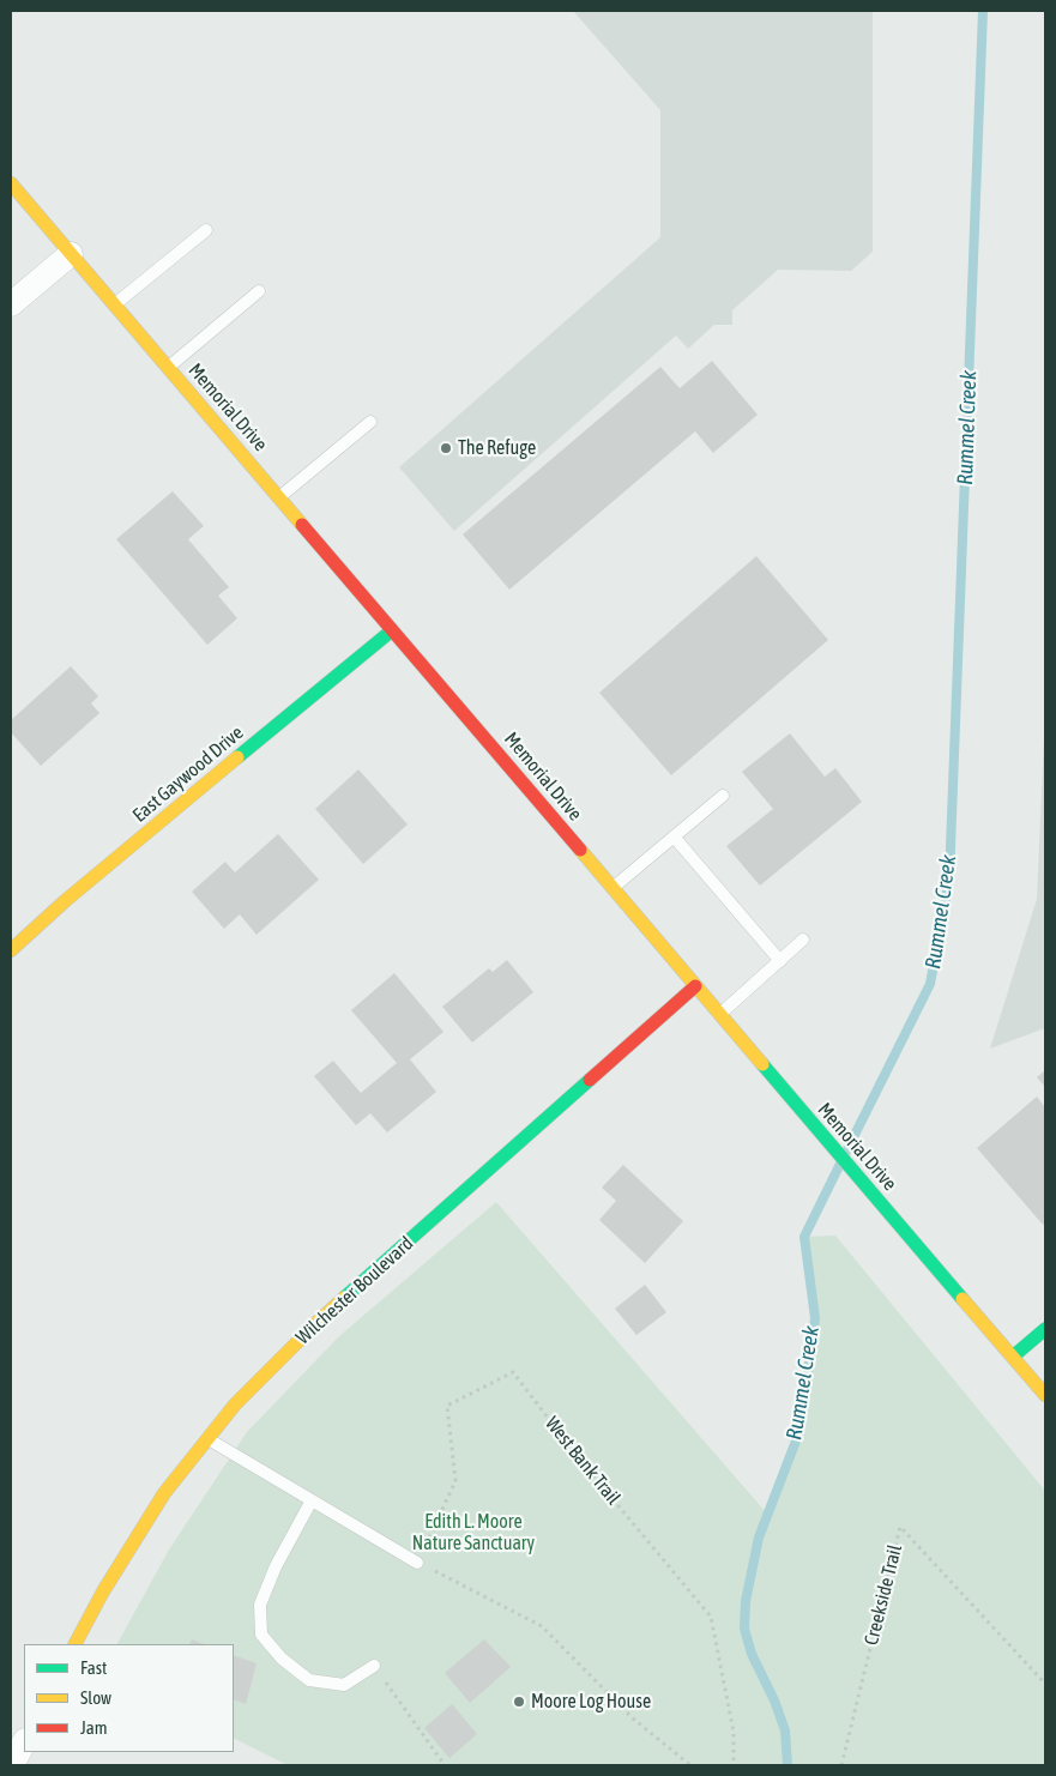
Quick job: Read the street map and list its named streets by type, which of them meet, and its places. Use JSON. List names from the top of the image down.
{
  "streets": {
    "main road": ["Memorial Drive", "East Gaywood Drive", "Wilchester Boulevard"],
    "path": ["West Bank Trail", "Creekside Trail"]
  },
  "crossings": [
    ["Memorial Drive", "East Gaywood Drive"],
    ["Memorial Drive", "Wilchester Boulevard"]
  ],
  "water": ["Rummel Creek"],
  "parks": ["Edith L. Moore Nature Sanctuary"],
  "places": ["The Refuge", "Moore Log House"],
  "legend": ["Fast", "Slow", "Jam"]
}
